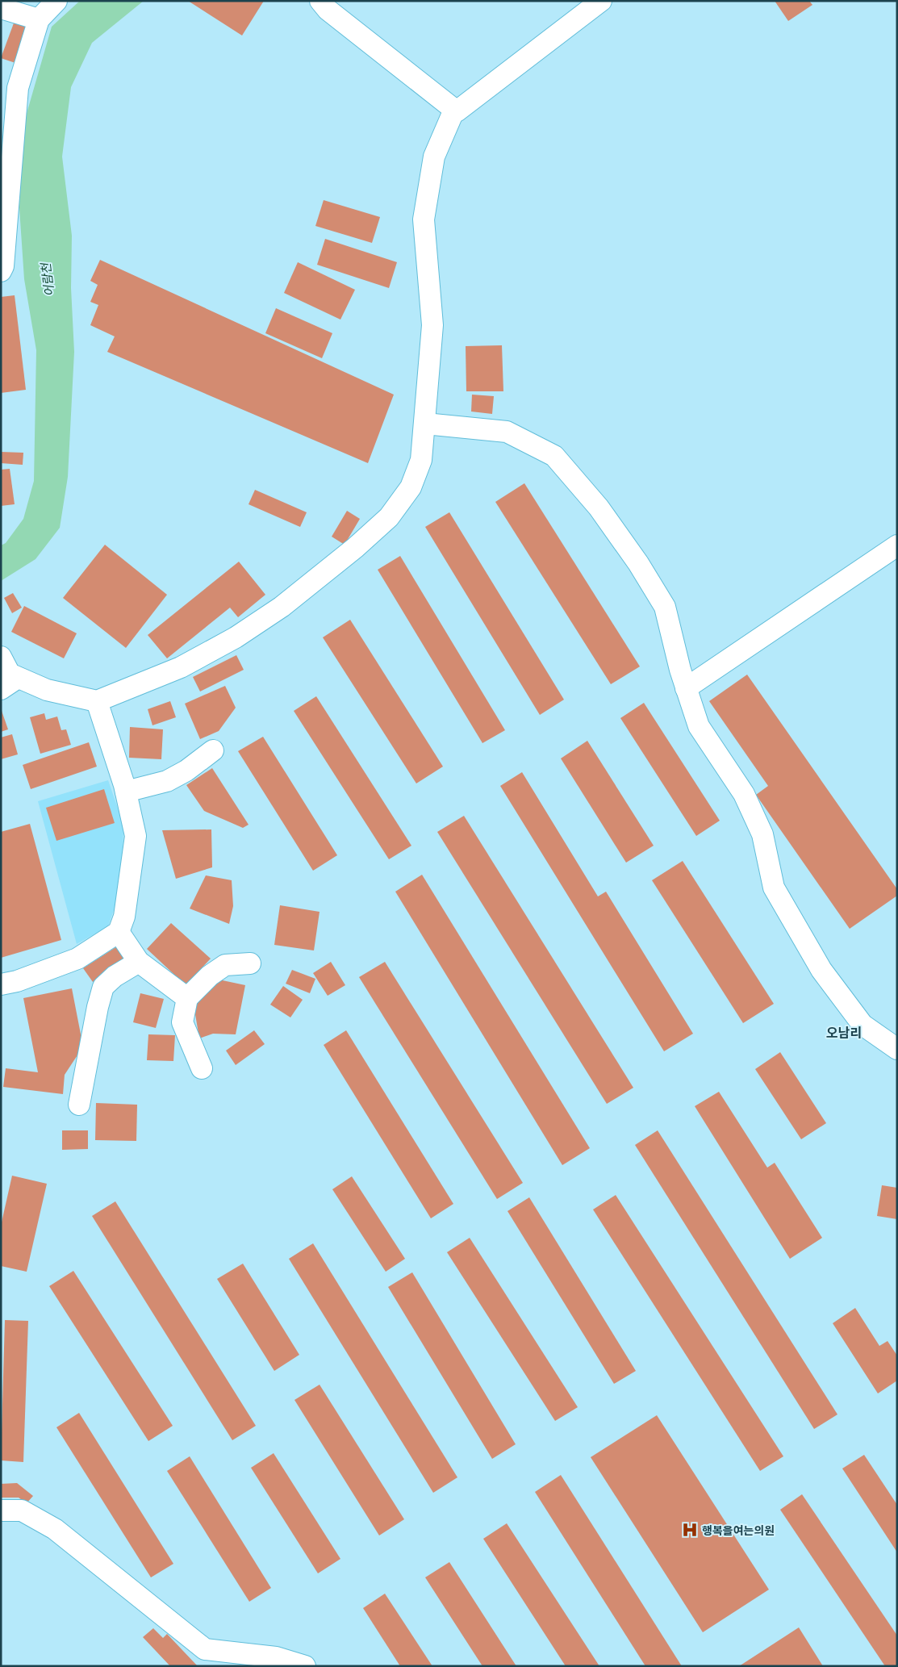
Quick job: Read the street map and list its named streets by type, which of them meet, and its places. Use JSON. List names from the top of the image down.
{
  "districts": ["오남리"],
  "water": ["어람천"],
  "places": {
    "hospital": ["행복을여는의원"]
  }
}
